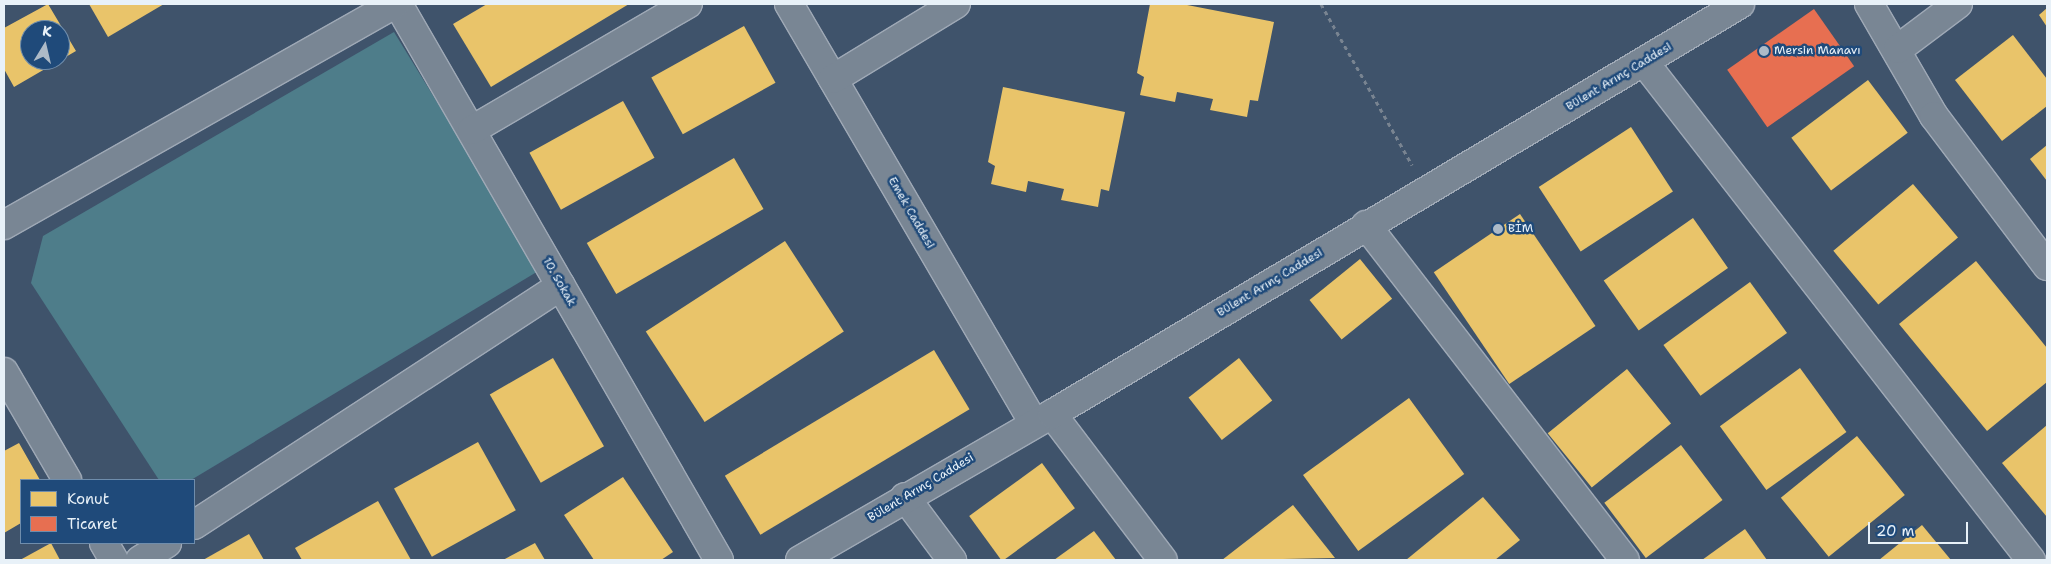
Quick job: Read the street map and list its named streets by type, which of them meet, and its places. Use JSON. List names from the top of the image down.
{
  "streets": {
    "street": ["Bülent Arınç Caddesi", "Emek Caddesi", "10. Sokak"]
  },
  "crossings": [
    ["Bülent Arınç Caddesi", "Emek Caddesi"]
  ],
  "places": ["Mersin Manavı", "BİM"],
  "legend": ["Konut", "Ticaret"],
  "scale_bar": "20 m",
  "north": "top"
}
